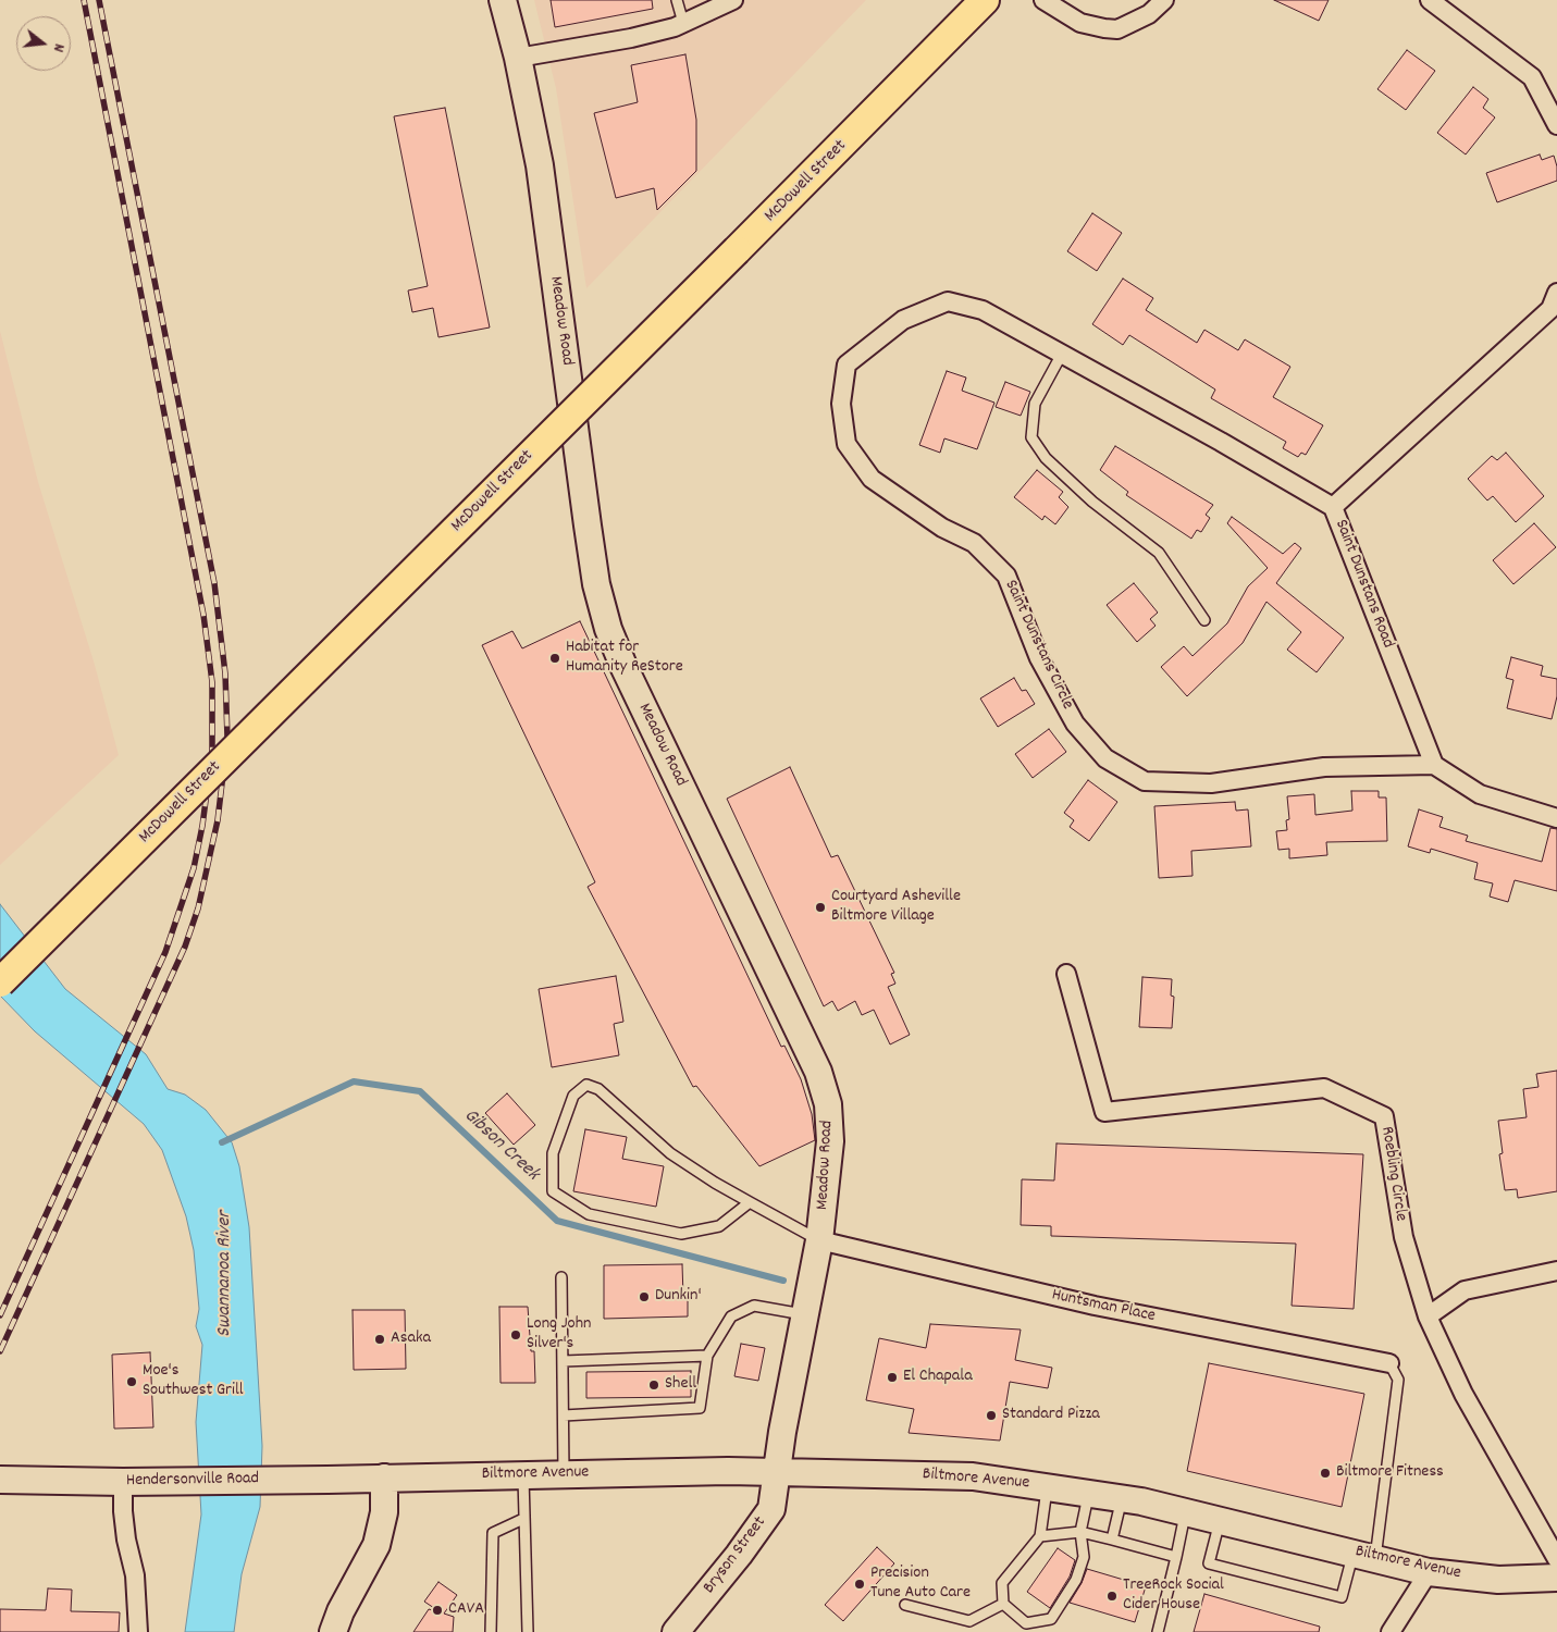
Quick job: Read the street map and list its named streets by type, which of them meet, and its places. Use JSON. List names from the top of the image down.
{
  "streets": {
    "main road": [
      "McDowell Street",
      "Meadow Road",
      "Biltmore Avenue",
      "Hendersonville Road",
      "Bryson Street"
    ],
    "street": [
      "Saint Dunstans Road",
      "Saint Dunstans Circle",
      "Roebling Circle",
      "Huntsman Place"
    ]
  },
  "crossings": [
    ["Meadow Road", "Huntsman Place"],
    ["Meadow Road", "Biltmore Avenue"],
    ["Meadow Road", "Bryson Street"],
    ["Saint Dunstans Road", "Saint Dunstans Circle"],
    ["Biltmore Avenue", "Hendersonville Road"],
    ["Biltmore Avenue", "Bryson Street"]
  ],
  "water": ["Gibson Creek", "Swannanoa River"],
  "places": [
    "Habitat for Humanity ReStore",
    "Courtyard Asheville Biltmore Village",
    "Dunkin'",
    "Long John Silver's",
    "Asaka",
    "El Chapala",
    "Moe's Southwest Grill",
    "Shell",
    "Standard Pizza",
    "Biltmore Fitness",
    "Precision Tune Auto Care",
    "TreeRock Social Cider House",
    "CAVA"
  ],
  "north": "right"
}
